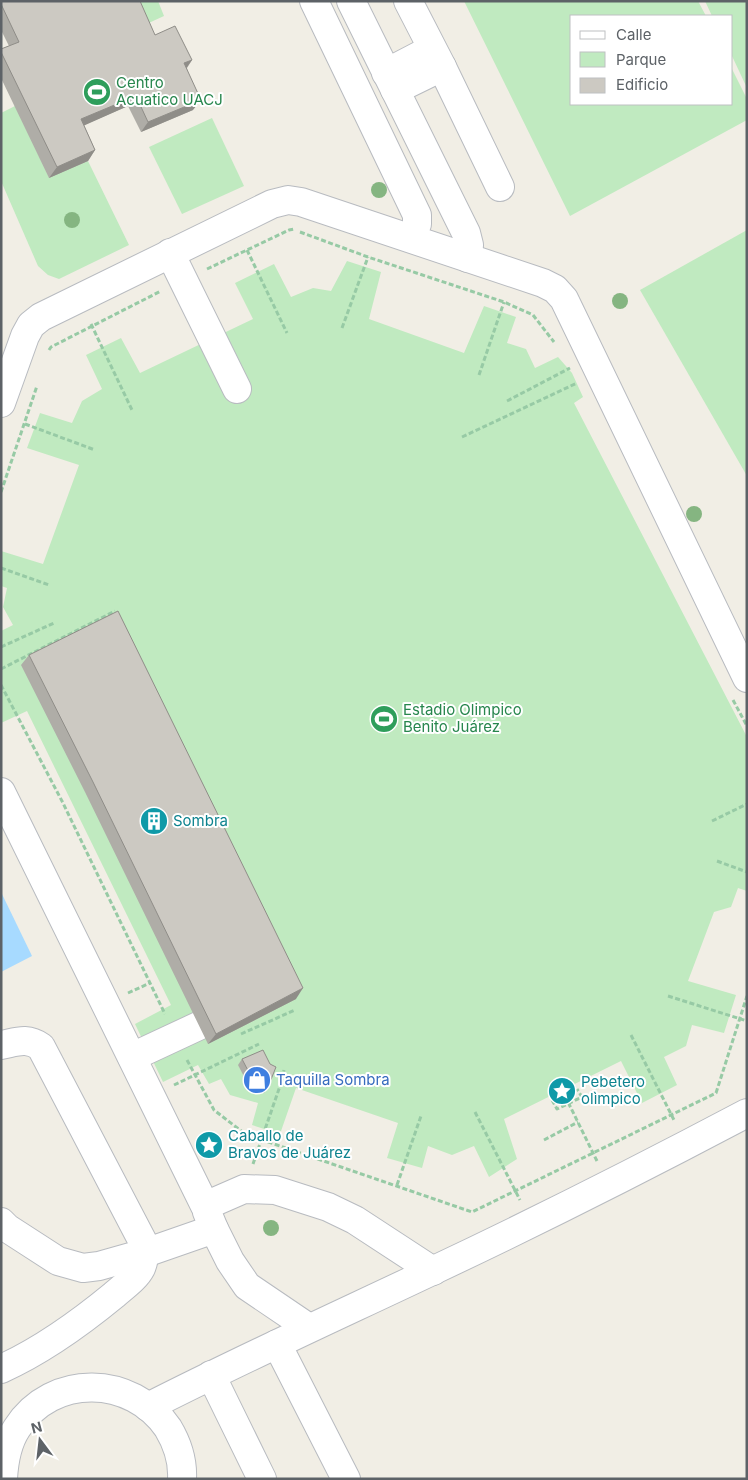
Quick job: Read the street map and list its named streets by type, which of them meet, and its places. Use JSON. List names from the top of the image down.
{
  "places": {
    "sports": ["Centro Acuatico UACJ", "Estadio Olimpico Benito Juárez"],
    "building": ["Sombra"],
    "shop": ["Taquilla Sombra"],
    "place": ["Pebetero olìmpico", "Caballo de Bravos de Juárez"]
  },
  "legend": ["Calle", "Parque", "Edificio"],
  "north": "top"
}
